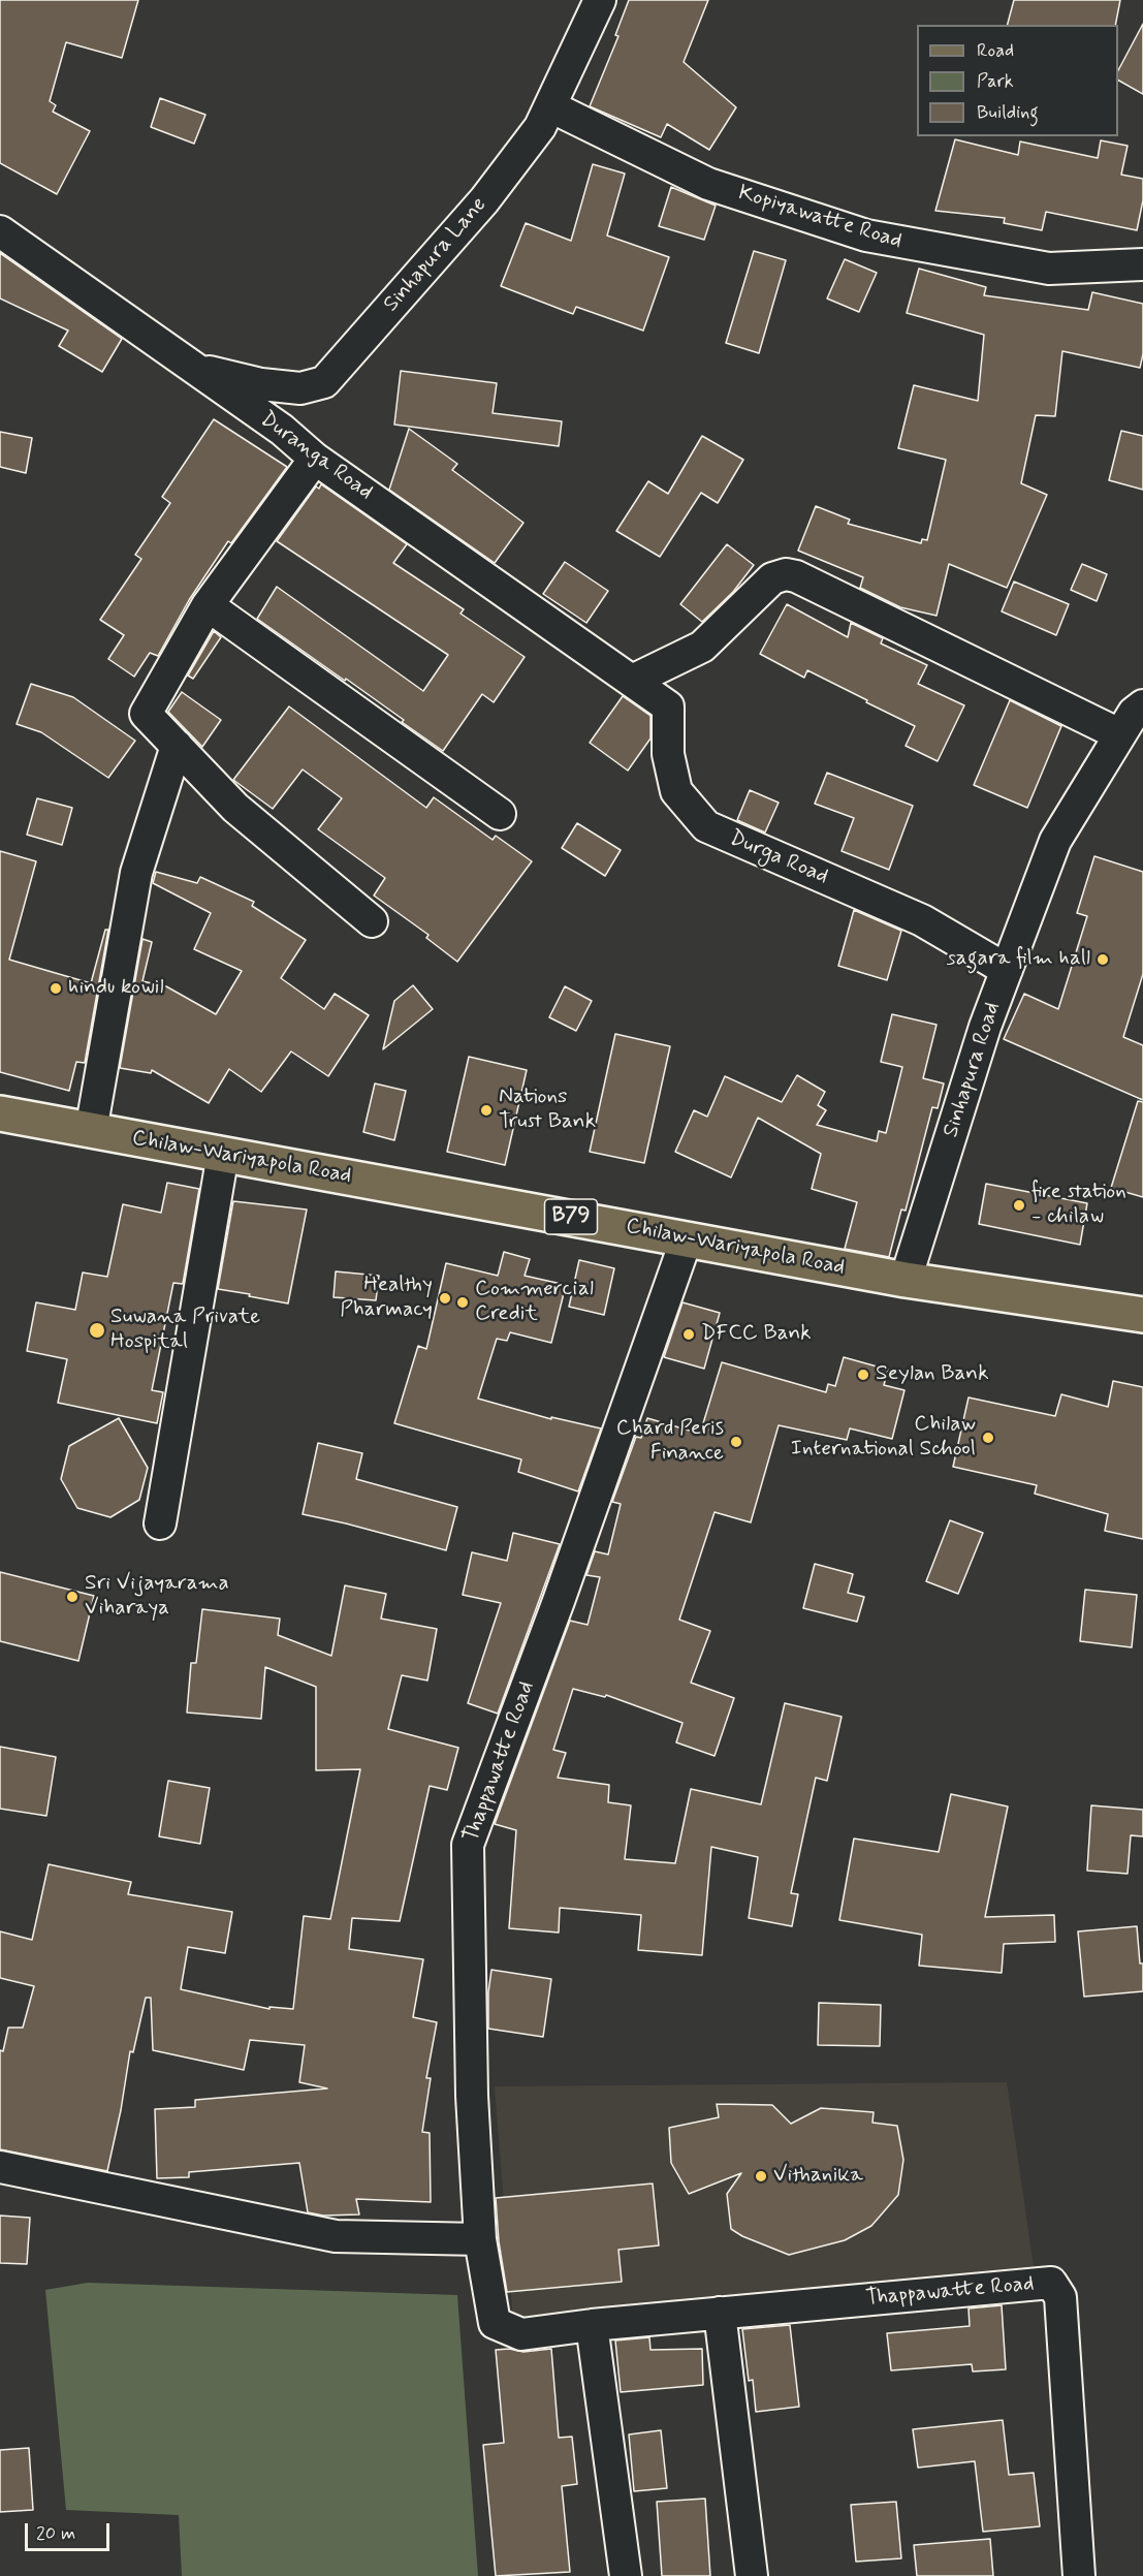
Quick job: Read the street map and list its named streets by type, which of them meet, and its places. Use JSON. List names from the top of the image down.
{
  "streets": {
    "main road": ["Chilaw-Wariyapola Road", "B79"],
    "street": [
      "Kopiyawatte Road",
      "Sinhapura Lane",
      "Duranga Road",
      "Durga Road",
      "Sinhapura Road",
      "Thappawatte Road"
    ]
  },
  "crossings": [
    ["Kopiyawatte Road", "Sinhapura Lane"],
    ["Sinhapura Lane", "Duranga Road"],
    ["Duranga Road", "Durga Road"],
    ["Durga Road", "Sinhapura Road"],
    ["Sinhapura Road", "Chilaw-Wariyapola Road"],
    ["Chilaw-Wariyapola Road", "Thappawatte Road"]
  ],
  "places": [
    "sagara film hall",
    "hindu kowil",
    "Nations Trust Bank",
    "fire station - chilaw",
    "Healthy Pharmacy",
    "Commercial Credit",
    "Suwana Private Hospital",
    "DFCC Bank",
    "Seylan Bank",
    "Chilaw International School",
    "Chard Peris Finance",
    "Sri Vijayarama Viharaya",
    "Vithanika"
  ],
  "legend": ["Road", "Park", "Building"],
  "scale_bar": "20 m"
}
